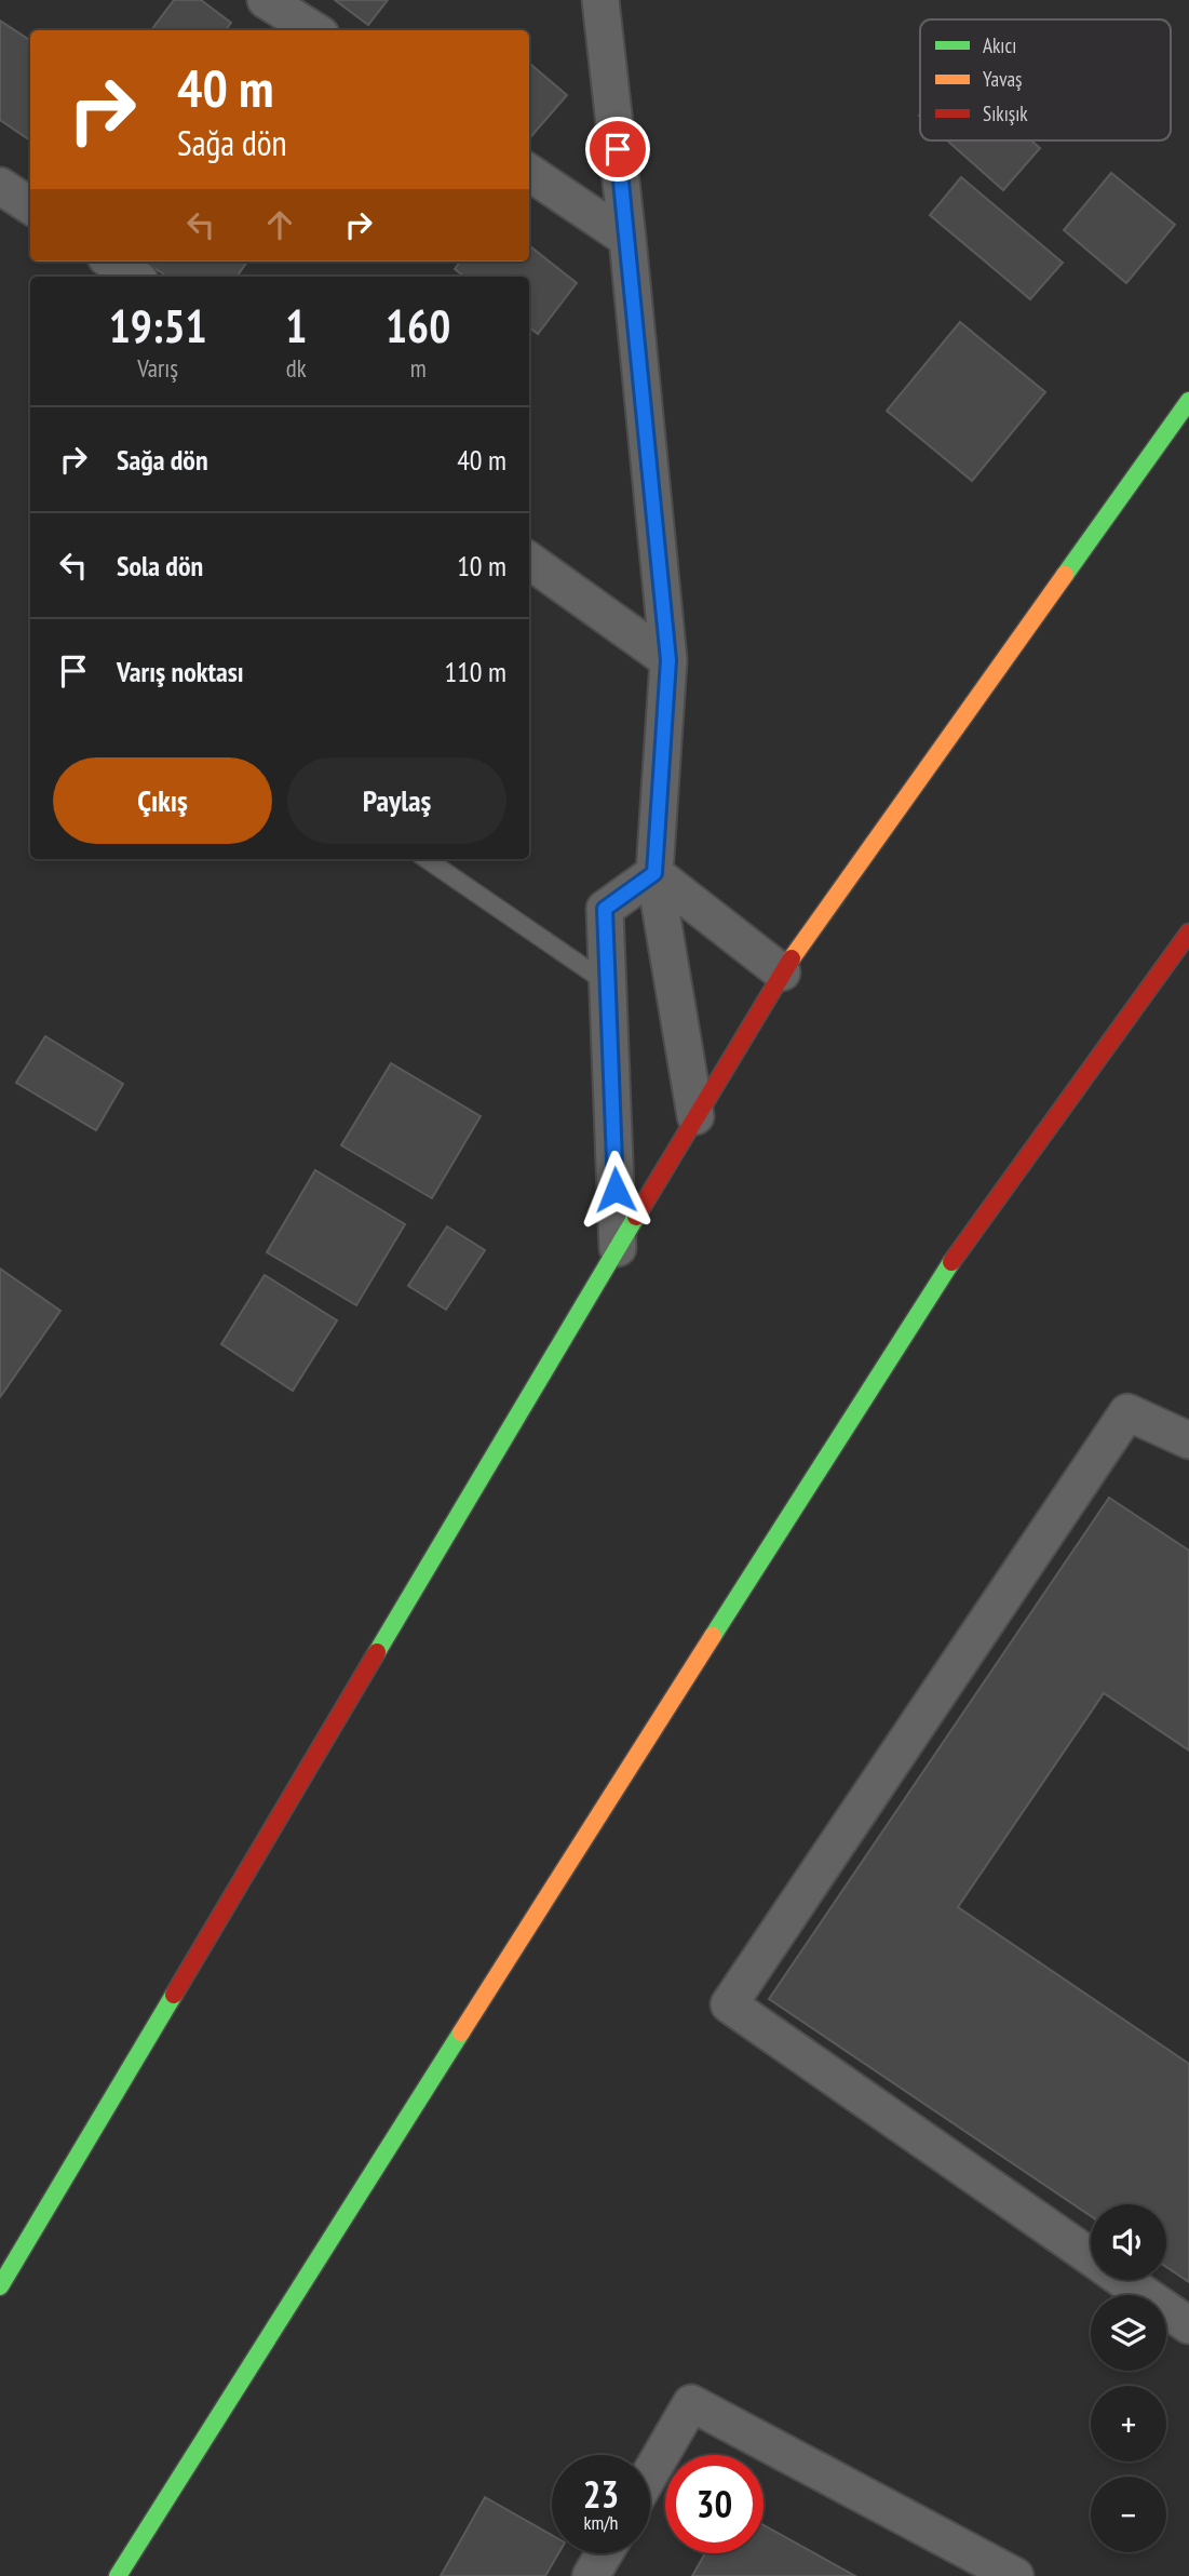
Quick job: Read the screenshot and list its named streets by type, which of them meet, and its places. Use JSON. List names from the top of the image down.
{
  "legend": ["Akıcı", "Yavaş", "Sıkışık"],
  "page": {
    "turn": ["40 m", "Sağa dön"],
    "eta": [
      "19:51",
      "Varış",
      "1",
      "dk",
      "160",
      "m"
    ],
    "list": [
      {
        "name": "Sağa dön",
        "value": "40 m"
      },
      {
        "name": "Sola dön",
        "value": "10 m"
      },
      {
        "name": "Varış noktası",
        "value": "110 m"
      }
    ],
    "buttons": ["Çıkış", "Paylaş"],
    "map_buttons": ["+", "−"],
    "speed": "23 km/h",
    "limit": "30"
  }
}
